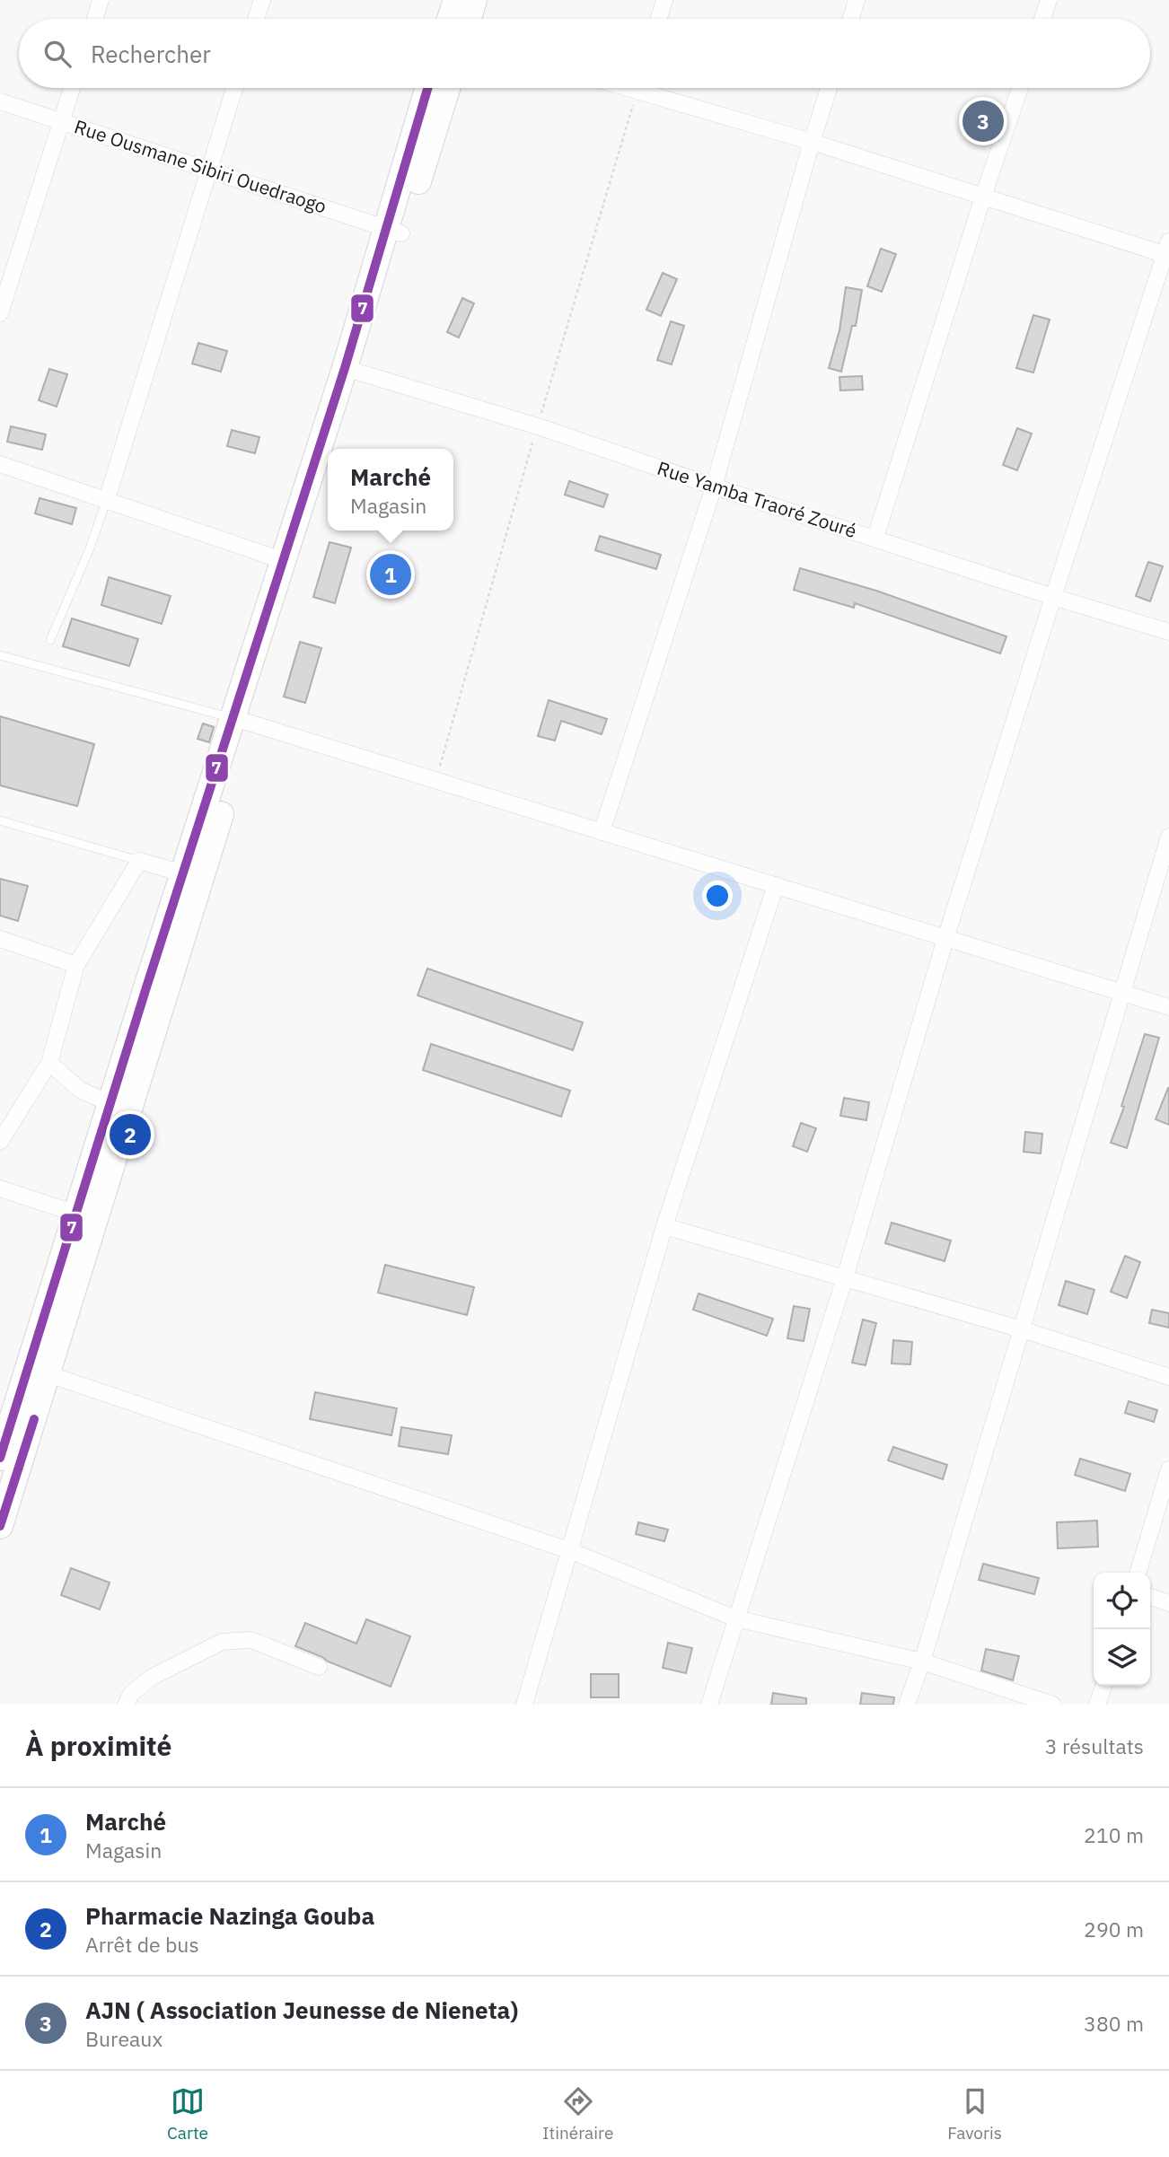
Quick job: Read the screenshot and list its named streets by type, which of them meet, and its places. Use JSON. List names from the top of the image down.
{
  "streets": {
    "street": ["Rue Ousmane Sibiri Ouedraogo", "Rue Yamba Traoré Zouré"]
  },
  "lines": ["transit line 7"],
  "page": {
    "search": "Rechercher",
    "pins": ["3", "1", "2"],
    "popup": ["Marché", "Magasin"],
    "heading": ["À proximité", "3 résultats"],
    "list": [
      {
        "mark": "1",
        "name": "Marché",
        "note": "Magasin",
        "value": "210 m"
      },
      {
        "mark": "2",
        "name": "Pharmacie Nazinga Gouba",
        "note": "Arrêt de bus",
        "value": "290 m"
      },
      {
        "mark": "3",
        "name": "AJN ( Association Jeunesse de Nieneta)",
        "note": "Bureaux",
        "value": "380 m"
      }
    ],
    "nav": ["Carte", "Itinéraire", "Favoris"]
  }
}
